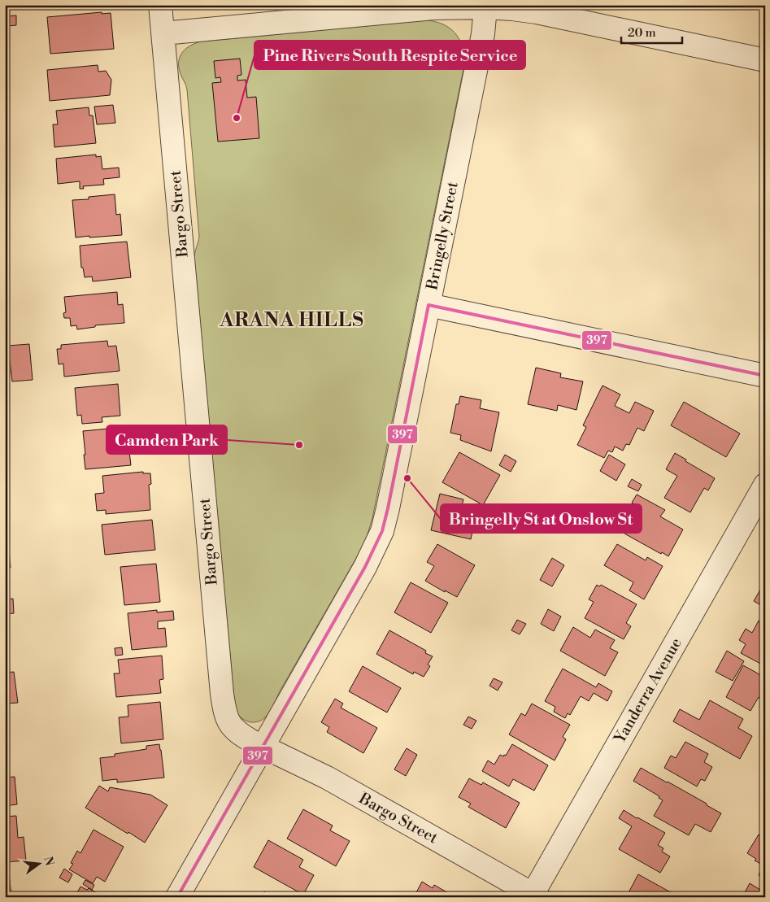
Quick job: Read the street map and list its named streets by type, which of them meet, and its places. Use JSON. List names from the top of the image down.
{
  "streets": {
    "street": ["Bargo Street", "Bringelly Street", "Yanderra Avenue"]
  },
  "crossings": [
    ["Bargo Street", "Bringelly Street"],
    ["Bargo Street", "Yanderra Avenue"]
  ],
  "districts": ["ARANA HILLS"],
  "places": ["Pine Rivers South Respite Service", "Camden Park", "Bringelly St at Onslow St"],
  "lines": ["transit line 397"],
  "scale_bar": "20 m",
  "north": "right"
}
